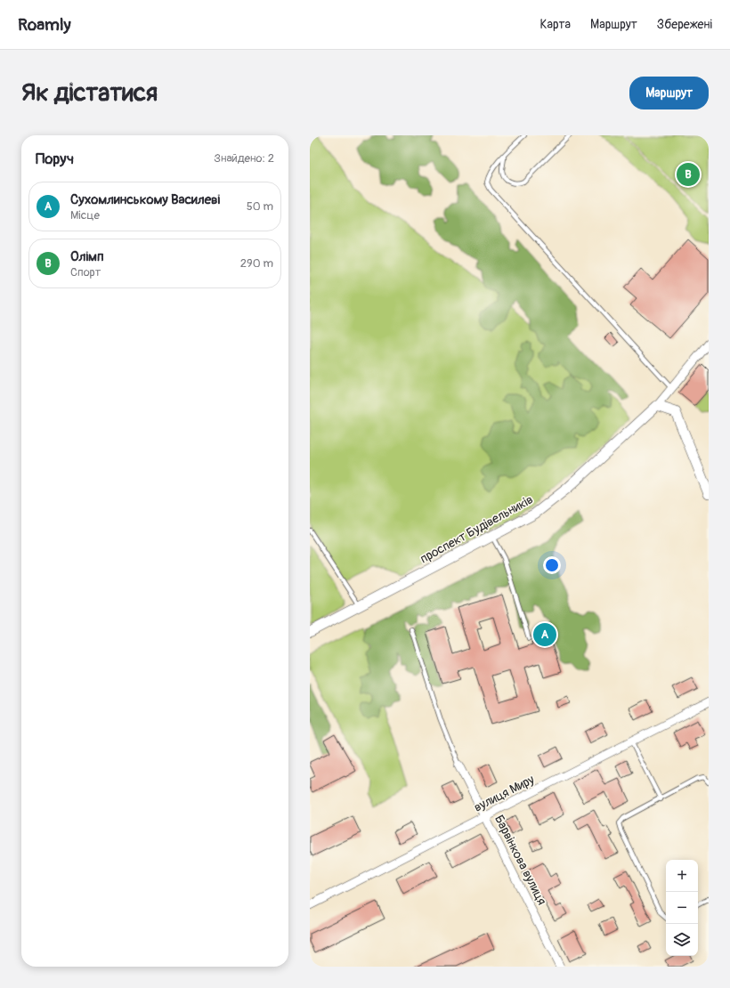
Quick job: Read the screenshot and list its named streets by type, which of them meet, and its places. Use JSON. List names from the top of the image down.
{
  "streets": {
    "street": ["проспект Будівельників", "вулиця Миру", "Барвінкова вулиця"]
  },
  "crossings": [
    ["вулиця Миру", "Барвінкова вулиця"]
  ],
  "page": {
    "header": "Roamly",
    "nav": ["Карта", "Маршрут", "Збережені"],
    "buttons": "Маршрут",
    "title": "Як дістатися",
    "heading": ["Поруч", "Знайдено: 2"],
    "pins": ["B", "A"],
    "list": [
      {
        "mark": "A",
        "name": "Сухомлинському Василеві",
        "note": "Місце",
        "value": "50 m"
      },
      {
        "mark": "B",
        "name": "Олімп",
        "note": "Спорт",
        "value": "290 m"
      }
    ],
    "map_buttons": ["+", "−"]
  }
}
